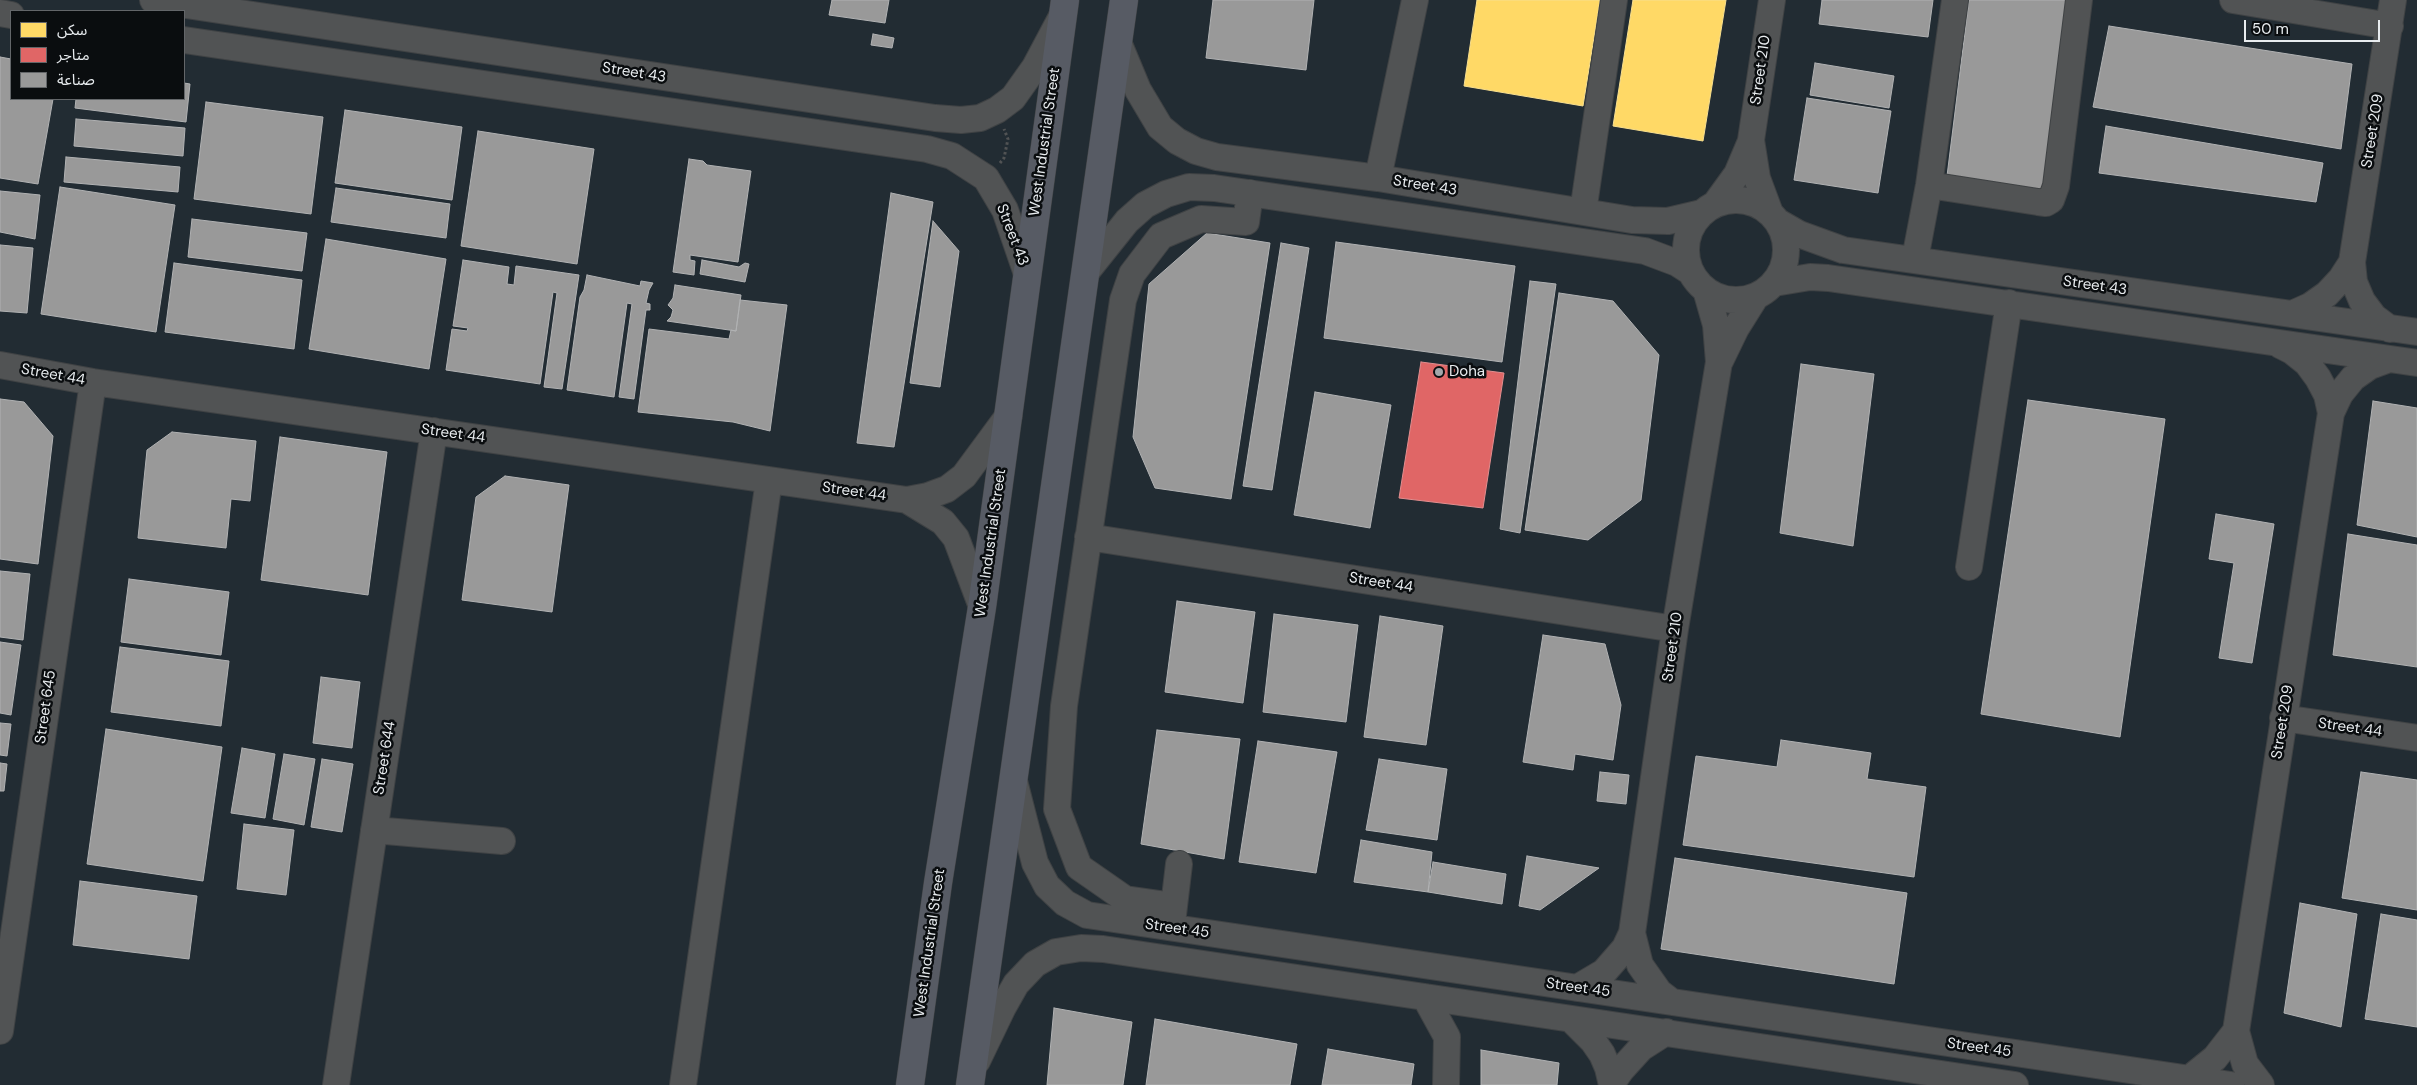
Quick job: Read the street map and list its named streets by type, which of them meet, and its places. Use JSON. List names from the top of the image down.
{
  "streets": {
    "main road": ["West Industrial Street"],
    "street": [
      "Street 210",
      "Street 43",
      "Street 209",
      "Street 44",
      "Street 645",
      "Street 644",
      "Street 45"
    ]
  },
  "crossings": [
    ["Street 210", "Street 43"],
    ["Street 210", "Street 44"],
    ["Street 210", "Street 45"],
    ["Street 43", "Street 209"],
    ["Street 43", "West Industrial Street"],
    ["Street 209", "Street 44"],
    ["Street 209", "Street 45"],
    ["West Industrial Street", "Street 44"],
    ["Street 44", "Street 645"],
    ["Street 44", "Street 644"]
  ],
  "places": ["Doha"],
  "legend": ["سكن", "متاجر", "صناعة"],
  "scale_bar": "50 m"
}
